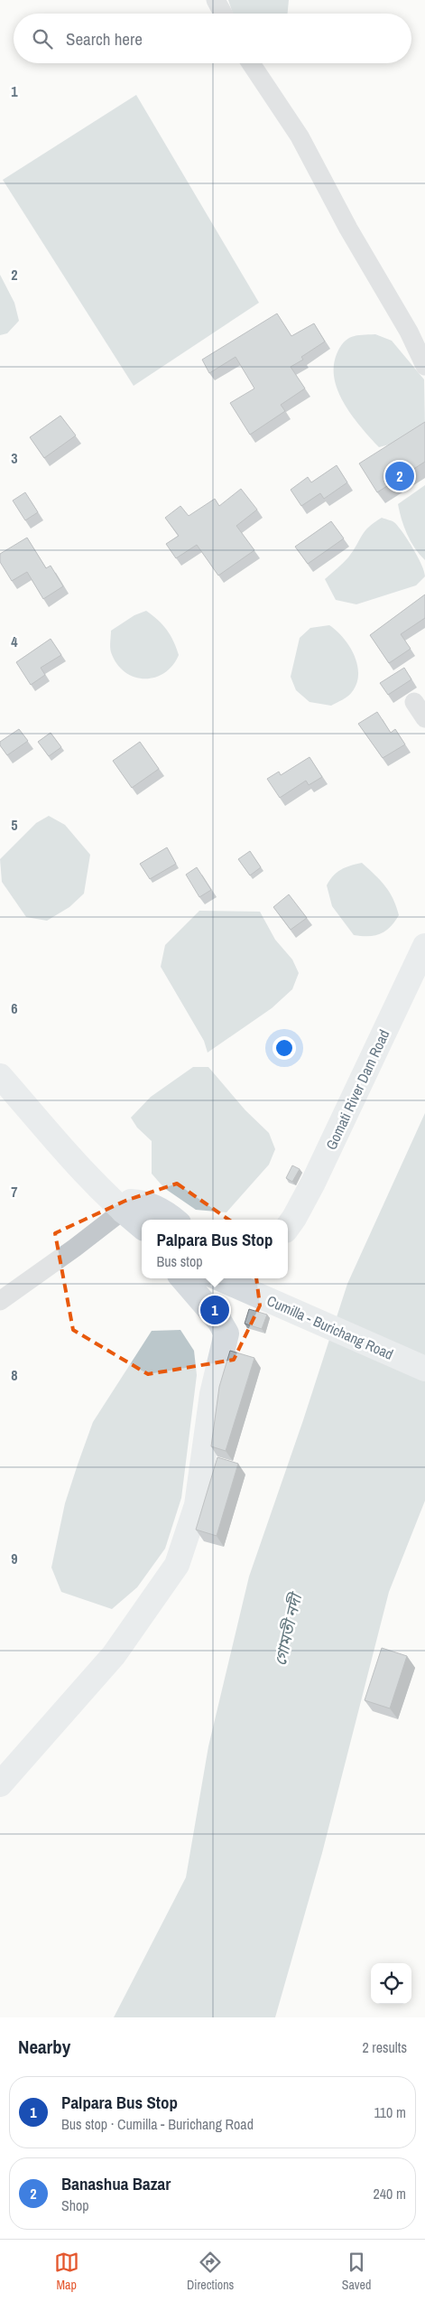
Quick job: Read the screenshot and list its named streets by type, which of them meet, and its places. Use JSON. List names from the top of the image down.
{
  "streets": {
    "main road": ["Gomati River Dam Road", "Cumilla - Burichang Road"]
  },
  "water": ["গোমতী নদী"],
  "page": {
    "search": "Search here",
    "pins": ["2", "1"],
    "popup": ["Palpara Bus Stop", "Bus stop"],
    "heading": ["Nearby", "2 results"],
    "list": [
      {
        "mark": "1",
        "name": "Palpara Bus Stop",
        "note": "Bus stop · Cumilla - Burichang Road",
        "value": "110 m"
      },
      {
        "mark": "2",
        "name": "Banashua Bazar",
        "note": "Shop",
        "value": "240 m"
      }
    ],
    "nav": ["Map", "Directions", "Saved"]
  },
  "grid": {
    "rows": [
      "1",
      "2",
      "3",
      "4",
      "5",
      "6",
      "7",
      "8",
      "9"
    ]
  }
}
